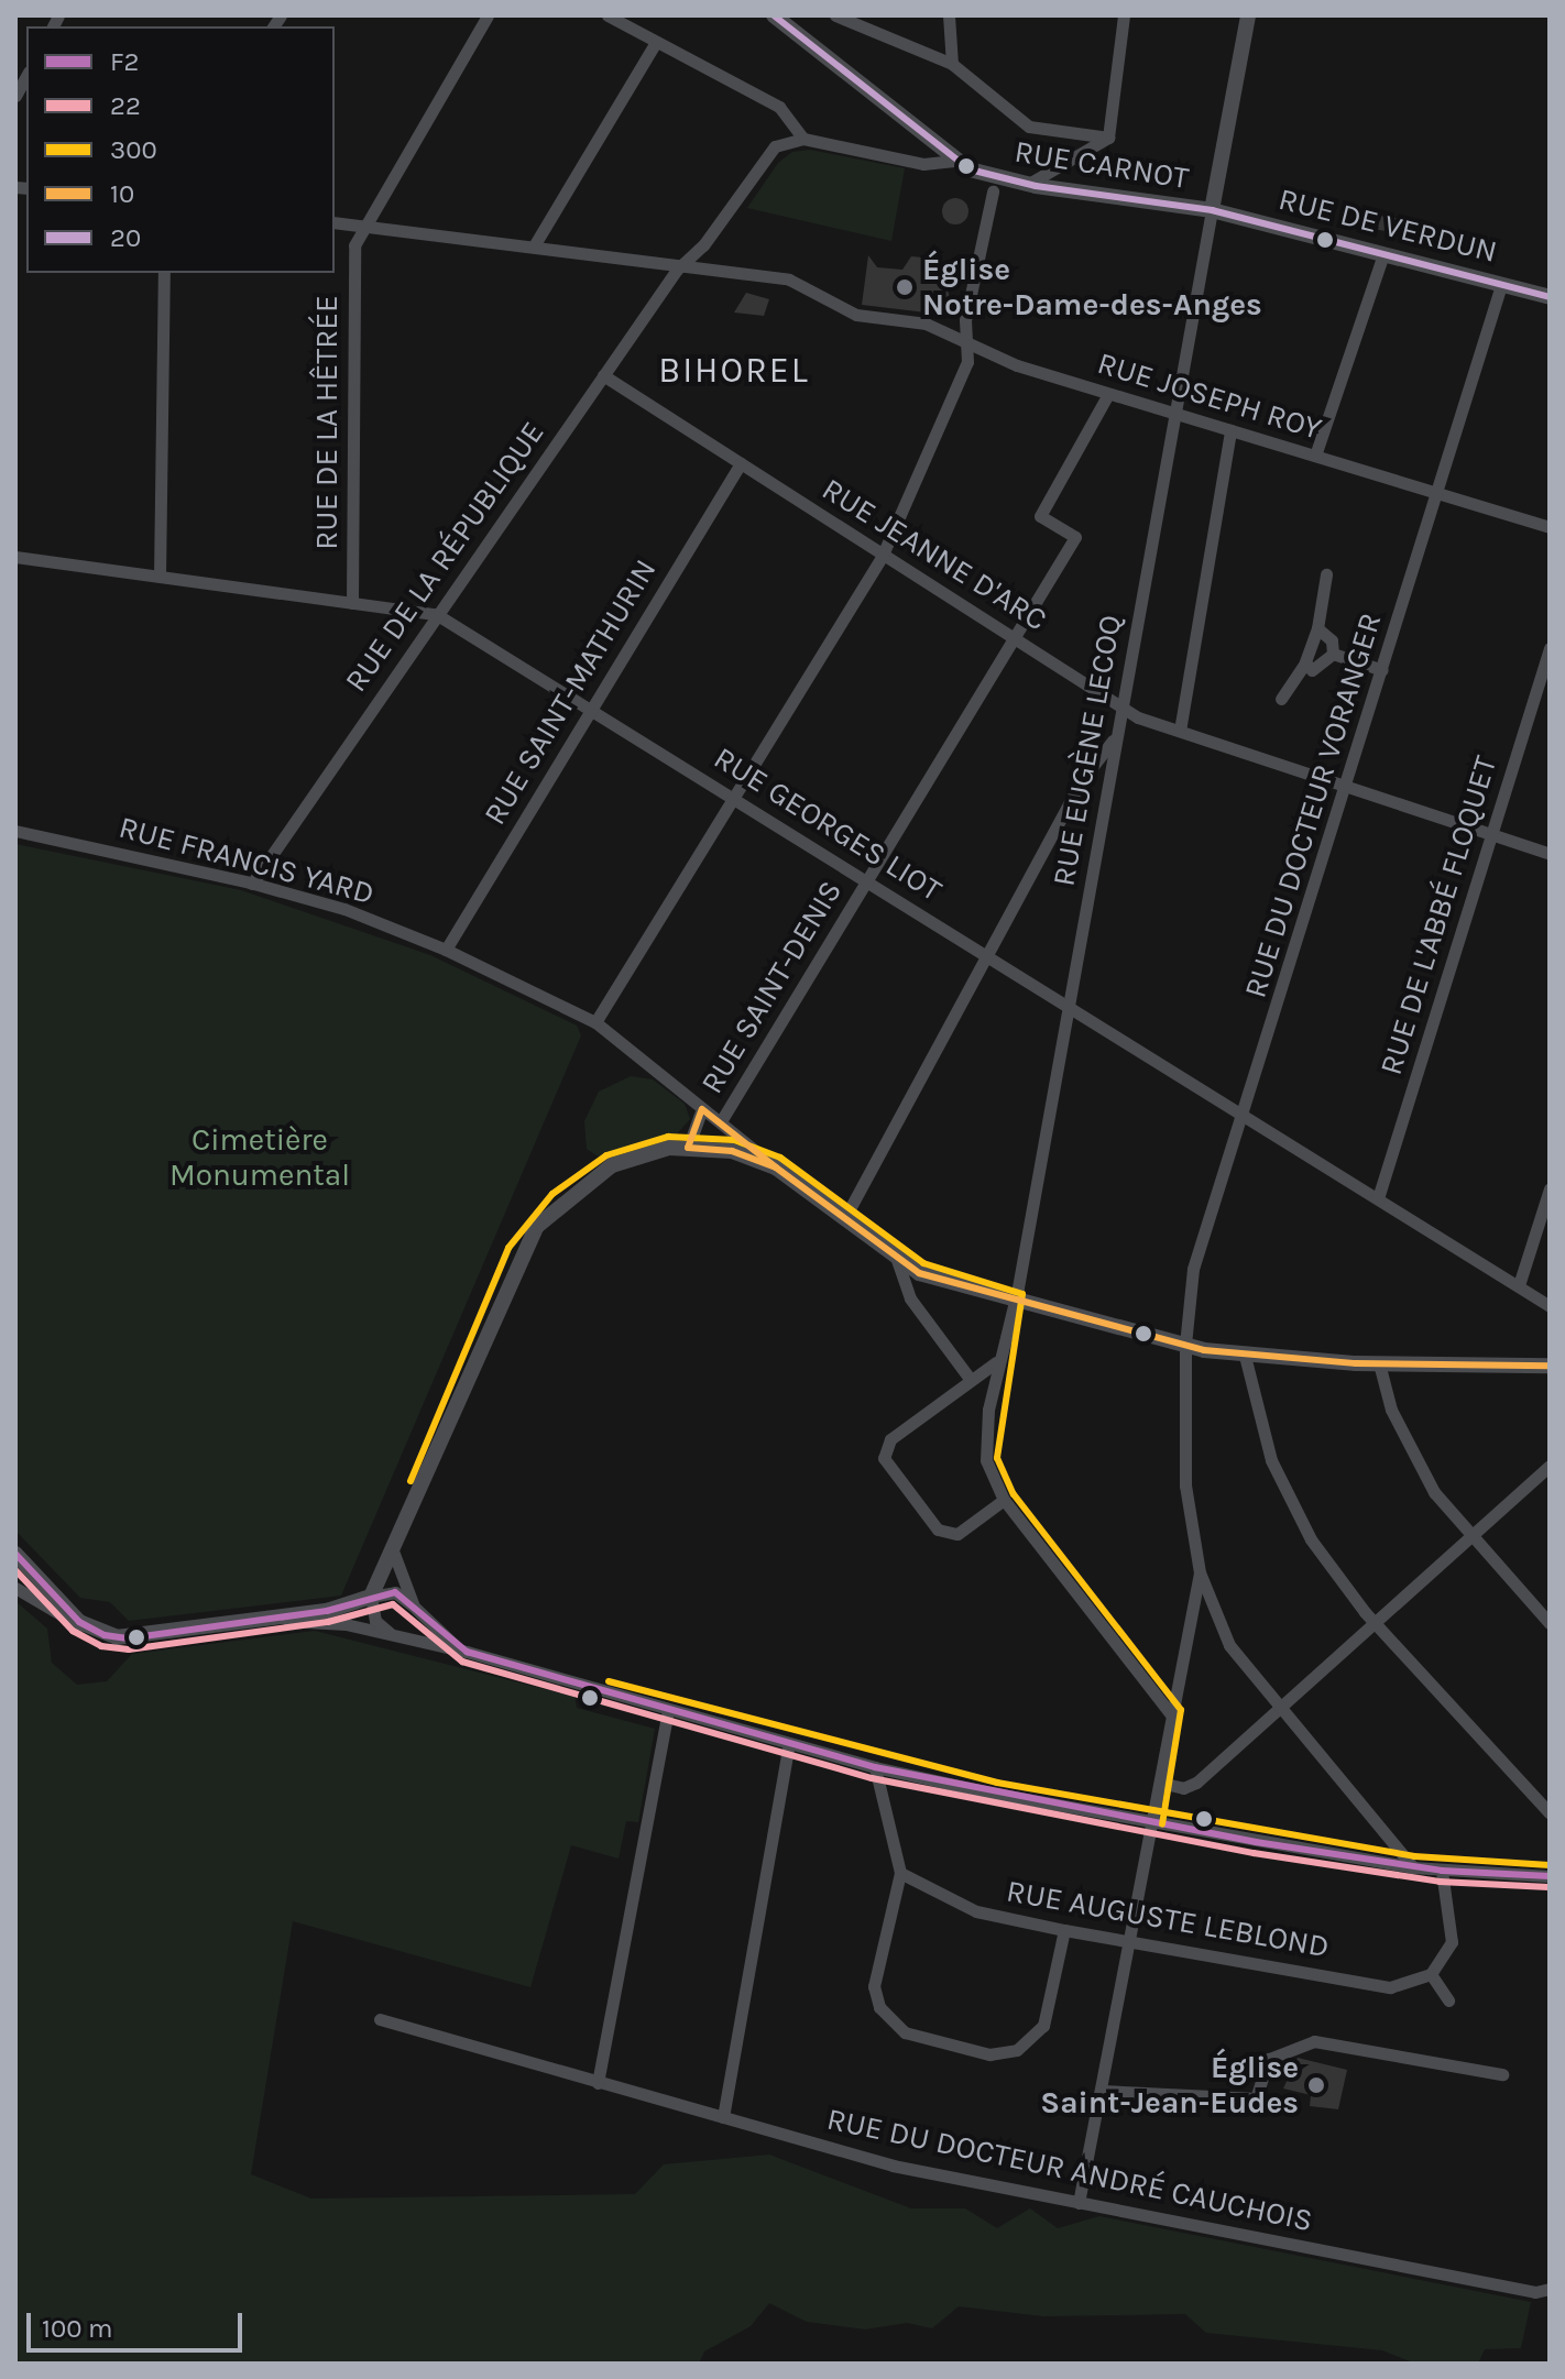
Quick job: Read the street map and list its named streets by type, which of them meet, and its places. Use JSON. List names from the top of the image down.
{
  "streets": {
    "street": [
      "RUE CARNOT",
      "RUE DE VERDUN",
      "RUE JOSEPH ROY",
      "RUE DE LA HÊTRÉE",
      "RUE JEANNE D'ARC",
      "RUE DE LA RÉPUBLIQUE",
      "RUE SAINT-MATHURIN",
      "RUE EUGÈNE LECOQ",
      "RUE DU DOCTEUR VORANGER",
      "RUE GEORGES LIOT",
      "RUE FRANCIS YARD",
      "RUE DE L'ABBÉ FLOQUET",
      "RUE SAINT-DENIS",
      "RUE AUGUSTE LEBLOND",
      "RUE DU DOCTEUR ANDRÉ CAUCHOIS"
    ]
  },
  "crossings": [
    ["RUE CARNOT", "RUE DE VERDUN"],
    ["RUE CARNOT", "RUE EUGÈNE LECOQ"],
    ["RUE DE VERDUN", "RUE EUGÈNE LECOQ"],
    ["RUE DE VERDUN", "RUE DU DOCTEUR VORANGER"],
    ["RUE JOSEPH ROY", "RUE DE LA RÉPUBLIQUE"],
    ["RUE JOSEPH ROY", "RUE EUGÈNE LECOQ"],
    ["RUE JOSEPH ROY", "RUE DU DOCTEUR VORANGER"],
    ["RUE JOSEPH ROY", "RUE SAINT-DENIS"],
    ["RUE DE LA HÊTRÉE", "RUE GEORGES LIOT"],
    ["RUE JEANNE D'ARC", "RUE DE LA RÉPUBLIQUE"],
    ["RUE JEANNE D'ARC", "RUE SAINT-MATHURIN"],
    ["RUE JEANNE D'ARC", "RUE EUGÈNE LECOQ"],
    ["RUE JEANNE D'ARC", "RUE DU DOCTEUR VORANGER"],
    ["RUE JEANNE D'ARC", "RUE DE L'ABBÉ FLOQUET"],
    ["RUE JEANNE D'ARC", "RUE SAINT-DENIS"],
    ["RUE DE LA RÉPUBLIQUE", "RUE GEORGES LIOT"],
    ["RUE DE LA RÉPUBLIQUE", "RUE FRANCIS YARD"],
    ["RUE SAINT-MATHURIN", "RUE GEORGES LIOT"],
    ["RUE SAINT-MATHURIN", "RUE FRANCIS YARD"],
    ["RUE EUGÈNE LECOQ", "RUE GEORGES LIOT"],
    ["RUE DU DOCTEUR VORANGER", "RUE GEORGES LIOT"],
    ["RUE GEORGES LIOT", "RUE DE L'ABBÉ FLOQUET"],
    ["RUE GEORGES LIOT", "RUE SAINT-DENIS"],
    ["RUE FRANCIS YARD", "RUE SAINT-DENIS"]
  ],
  "districts": ["BIHOREL"],
  "parks": ["Cimetière Monumental"],
  "places": ["Église Notre-Dame-des-Anges", "Église Saint-Jean-Eudes"],
  "lines": [
    "transit line 20",
    "transit line 10",
    "transit line 300",
    "transit line F2",
    "transit line 22"
  ],
  "legend": [
    "F2",
    "22",
    "300",
    "10",
    "20"
  ],
  "scale_bar": "100 m"
}
